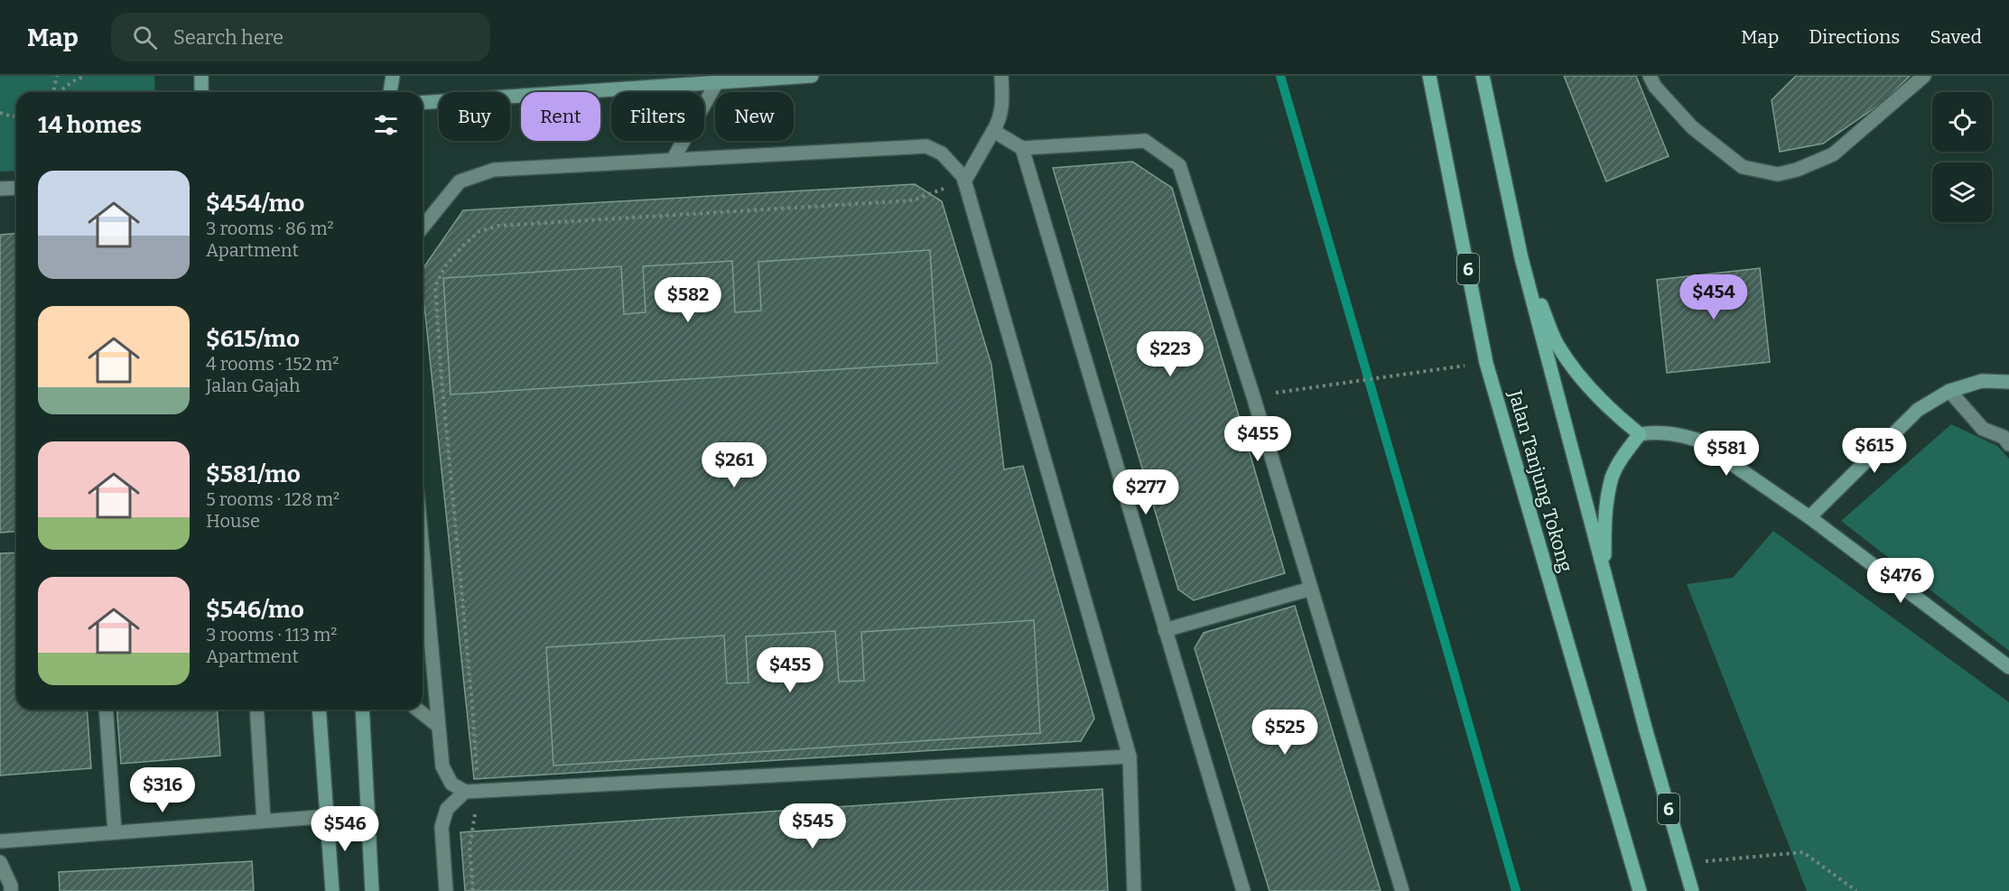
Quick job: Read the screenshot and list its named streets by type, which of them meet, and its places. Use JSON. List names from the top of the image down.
{
  "streets": {
    "main road": ["6", "Jalan Tanjung Tokong"]
  },
  "page": {
    "header": "Map",
    "search": "Search here",
    "nav": ["Map", "Directions", "Saved"],
    "chip": [
      "Buy",
      "Rent",
      "Filters",
      "New"
    ],
    "heading": "14 homes",
    "list": [
      {
        "name": "$454/mo",
        "note": "3 rooms · 86 m² · Apartment"
      },
      {
        "name": "$615/mo",
        "note": "4 rooms · 152 m² · Jalan Gajah"
      },
      {
        "name": "$581/mo",
        "note": "5 rooms · 128 m² · House"
      },
      {
        "name": "$546/mo",
        "note": "3 rooms · 113 m² · Apartment"
      }
    ],
    "price": [
      "$454",
      "$582",
      "$223",
      "$455",
      "$615",
      "$581",
      "$261",
      "$277",
      "$476",
      "$455",
      "$525",
      "$316",
      "$545",
      "$546"
    ]
  }
}
